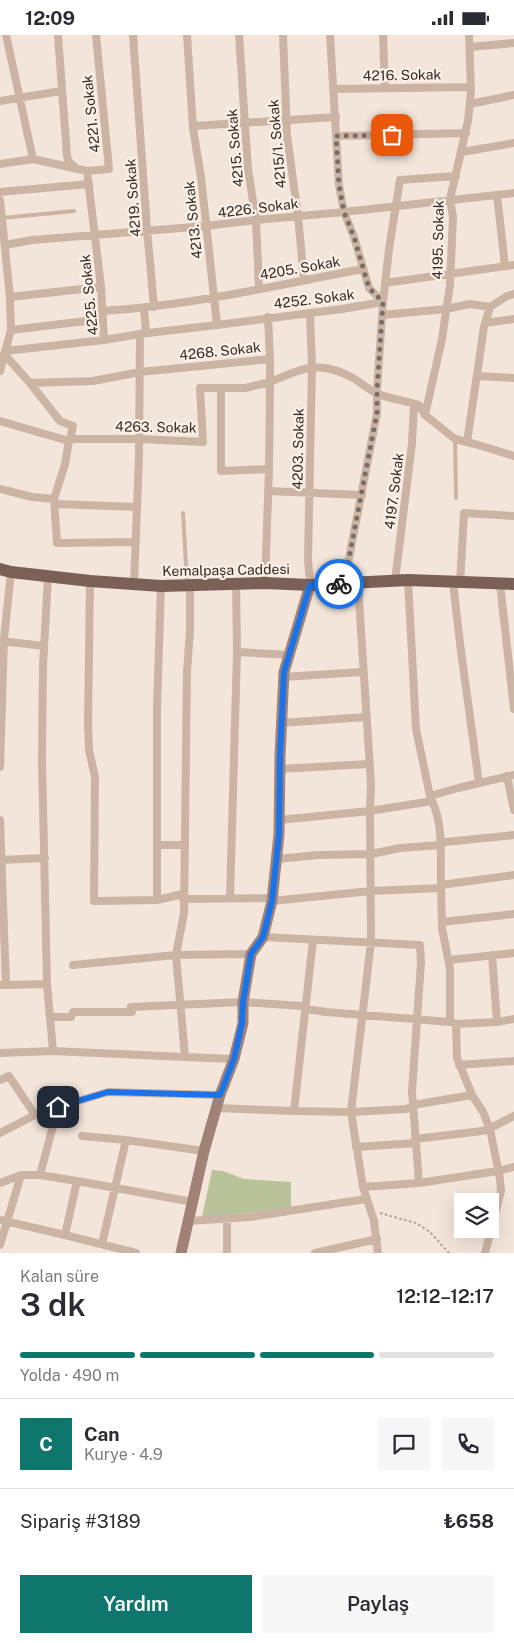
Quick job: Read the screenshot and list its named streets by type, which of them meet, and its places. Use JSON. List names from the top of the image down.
{
  "streets": {
    "main road": ["Kemalpaşa Caddesi"],
    "street": [
      "4216. Sokak",
      "4221. Sokak",
      "4215/1. Sokak",
      "4215. Sokak",
      "4219. Sokak",
      "4226. Sokak",
      "4213. Sokak",
      "4195. Sokak",
      "4205. Sokak",
      "4225. Sokak",
      "4252. Sokak",
      "4268. Sokak",
      "4263. Sokak",
      "4203. Sokak",
      "4197. Sokak"
    ]
  },
  "crossings": [
    ["4216. Sokak", "4195. Sokak"],
    ["4216. Sokak", "4205. Sokak"],
    ["4221. Sokak", "4225. Sokak"],
    ["4215/1. Sokak", "4226. Sokak"],
    ["4215/1. Sokak", "4205. Sokak"],
    ["4215. Sokak", "4226. Sokak"],
    ["4215. Sokak", "4205. Sokak"],
    ["4219. Sokak", "4226. Sokak"],
    ["4219. Sokak", "4205. Sokak"],
    ["4226. Sokak", "4213. Sokak"],
    ["4226. Sokak", "4195. Sokak"],
    ["4226. Sokak", "4205. Sokak"],
    ["4226. Sokak", "4225. Sokak"],
    ["4213. Sokak", "4205. Sokak"],
    ["4213. Sokak", "4252. Sokak"],
    ["4252. Sokak", "4203. Sokak"],
    ["4268. Sokak", "4263. Sokak"],
    ["4203. Sokak", "Kemalpaşa Caddesi"],
    ["4197. Sokak", "Kemalpaşa Caddesi"]
  ],
  "page": {
    "status": "12:09",
    "heading": ["3 dk", "Kalan süre", "12:12–12:17"],
    "panel": [
      "Can",
      "Kurye · 4.9",
      "Sipariş #3189",
      "₺658"
    ],
    "bar": "Yolda · 490 m",
    "round": "C",
    "buttons": ["Yardım", "Paylaş"]
  }
}
